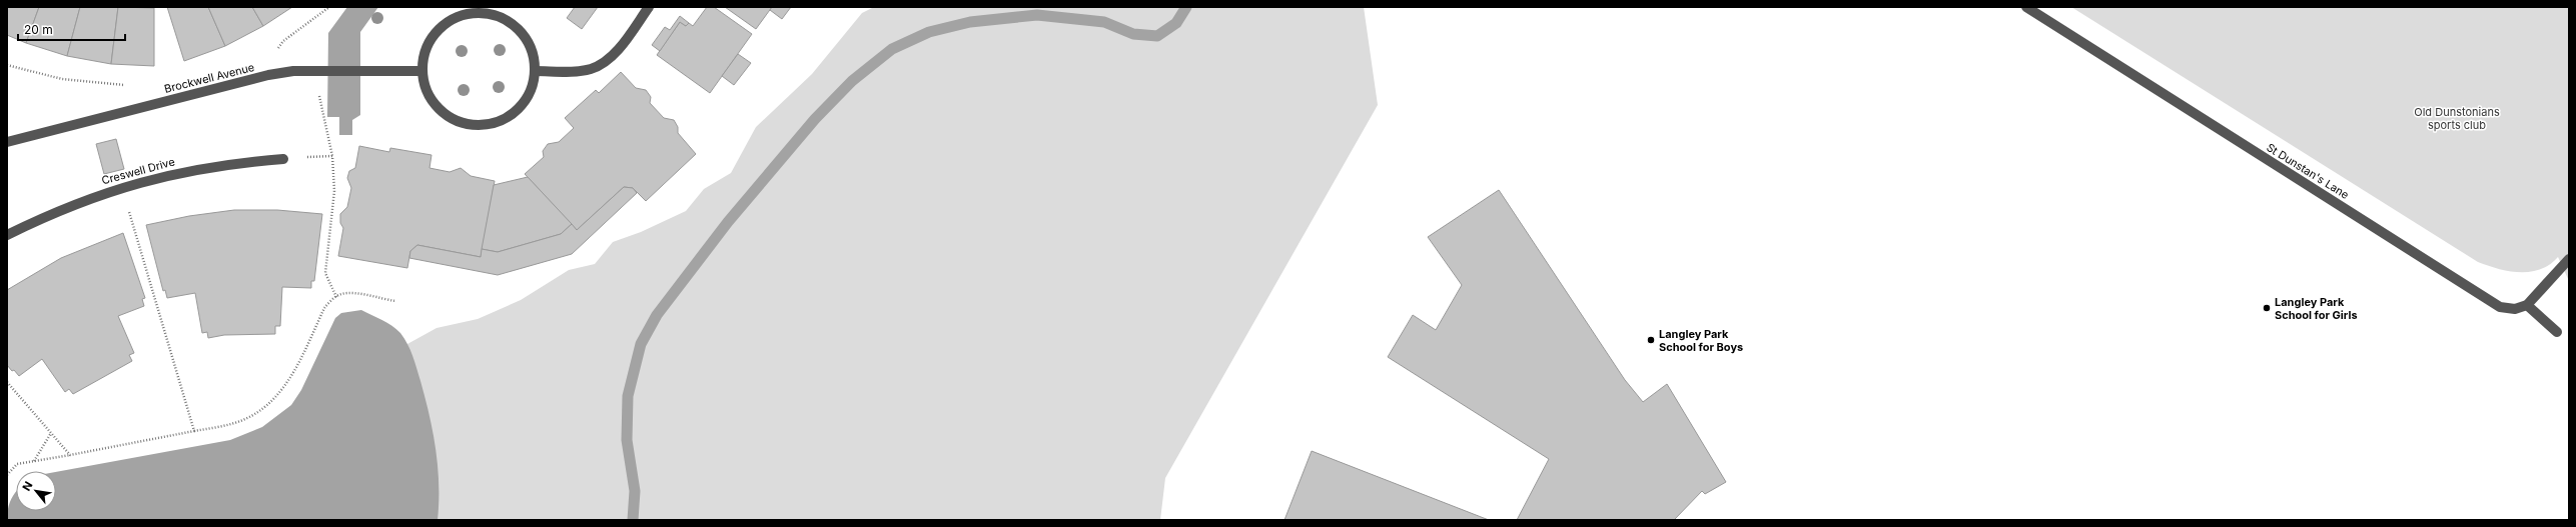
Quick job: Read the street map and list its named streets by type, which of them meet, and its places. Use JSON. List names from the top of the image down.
{
  "streets": {
    "street": ["Brockwell Avenue", "Creswell Drive", "St Dunstan's Lane"]
  },
  "parks": ["Old Dunstonians sports club"],
  "places": ["Langley Park School for Girls", "Langley Park School for Boys"],
  "scale_bar": "20 m",
  "north": "top left"
}
